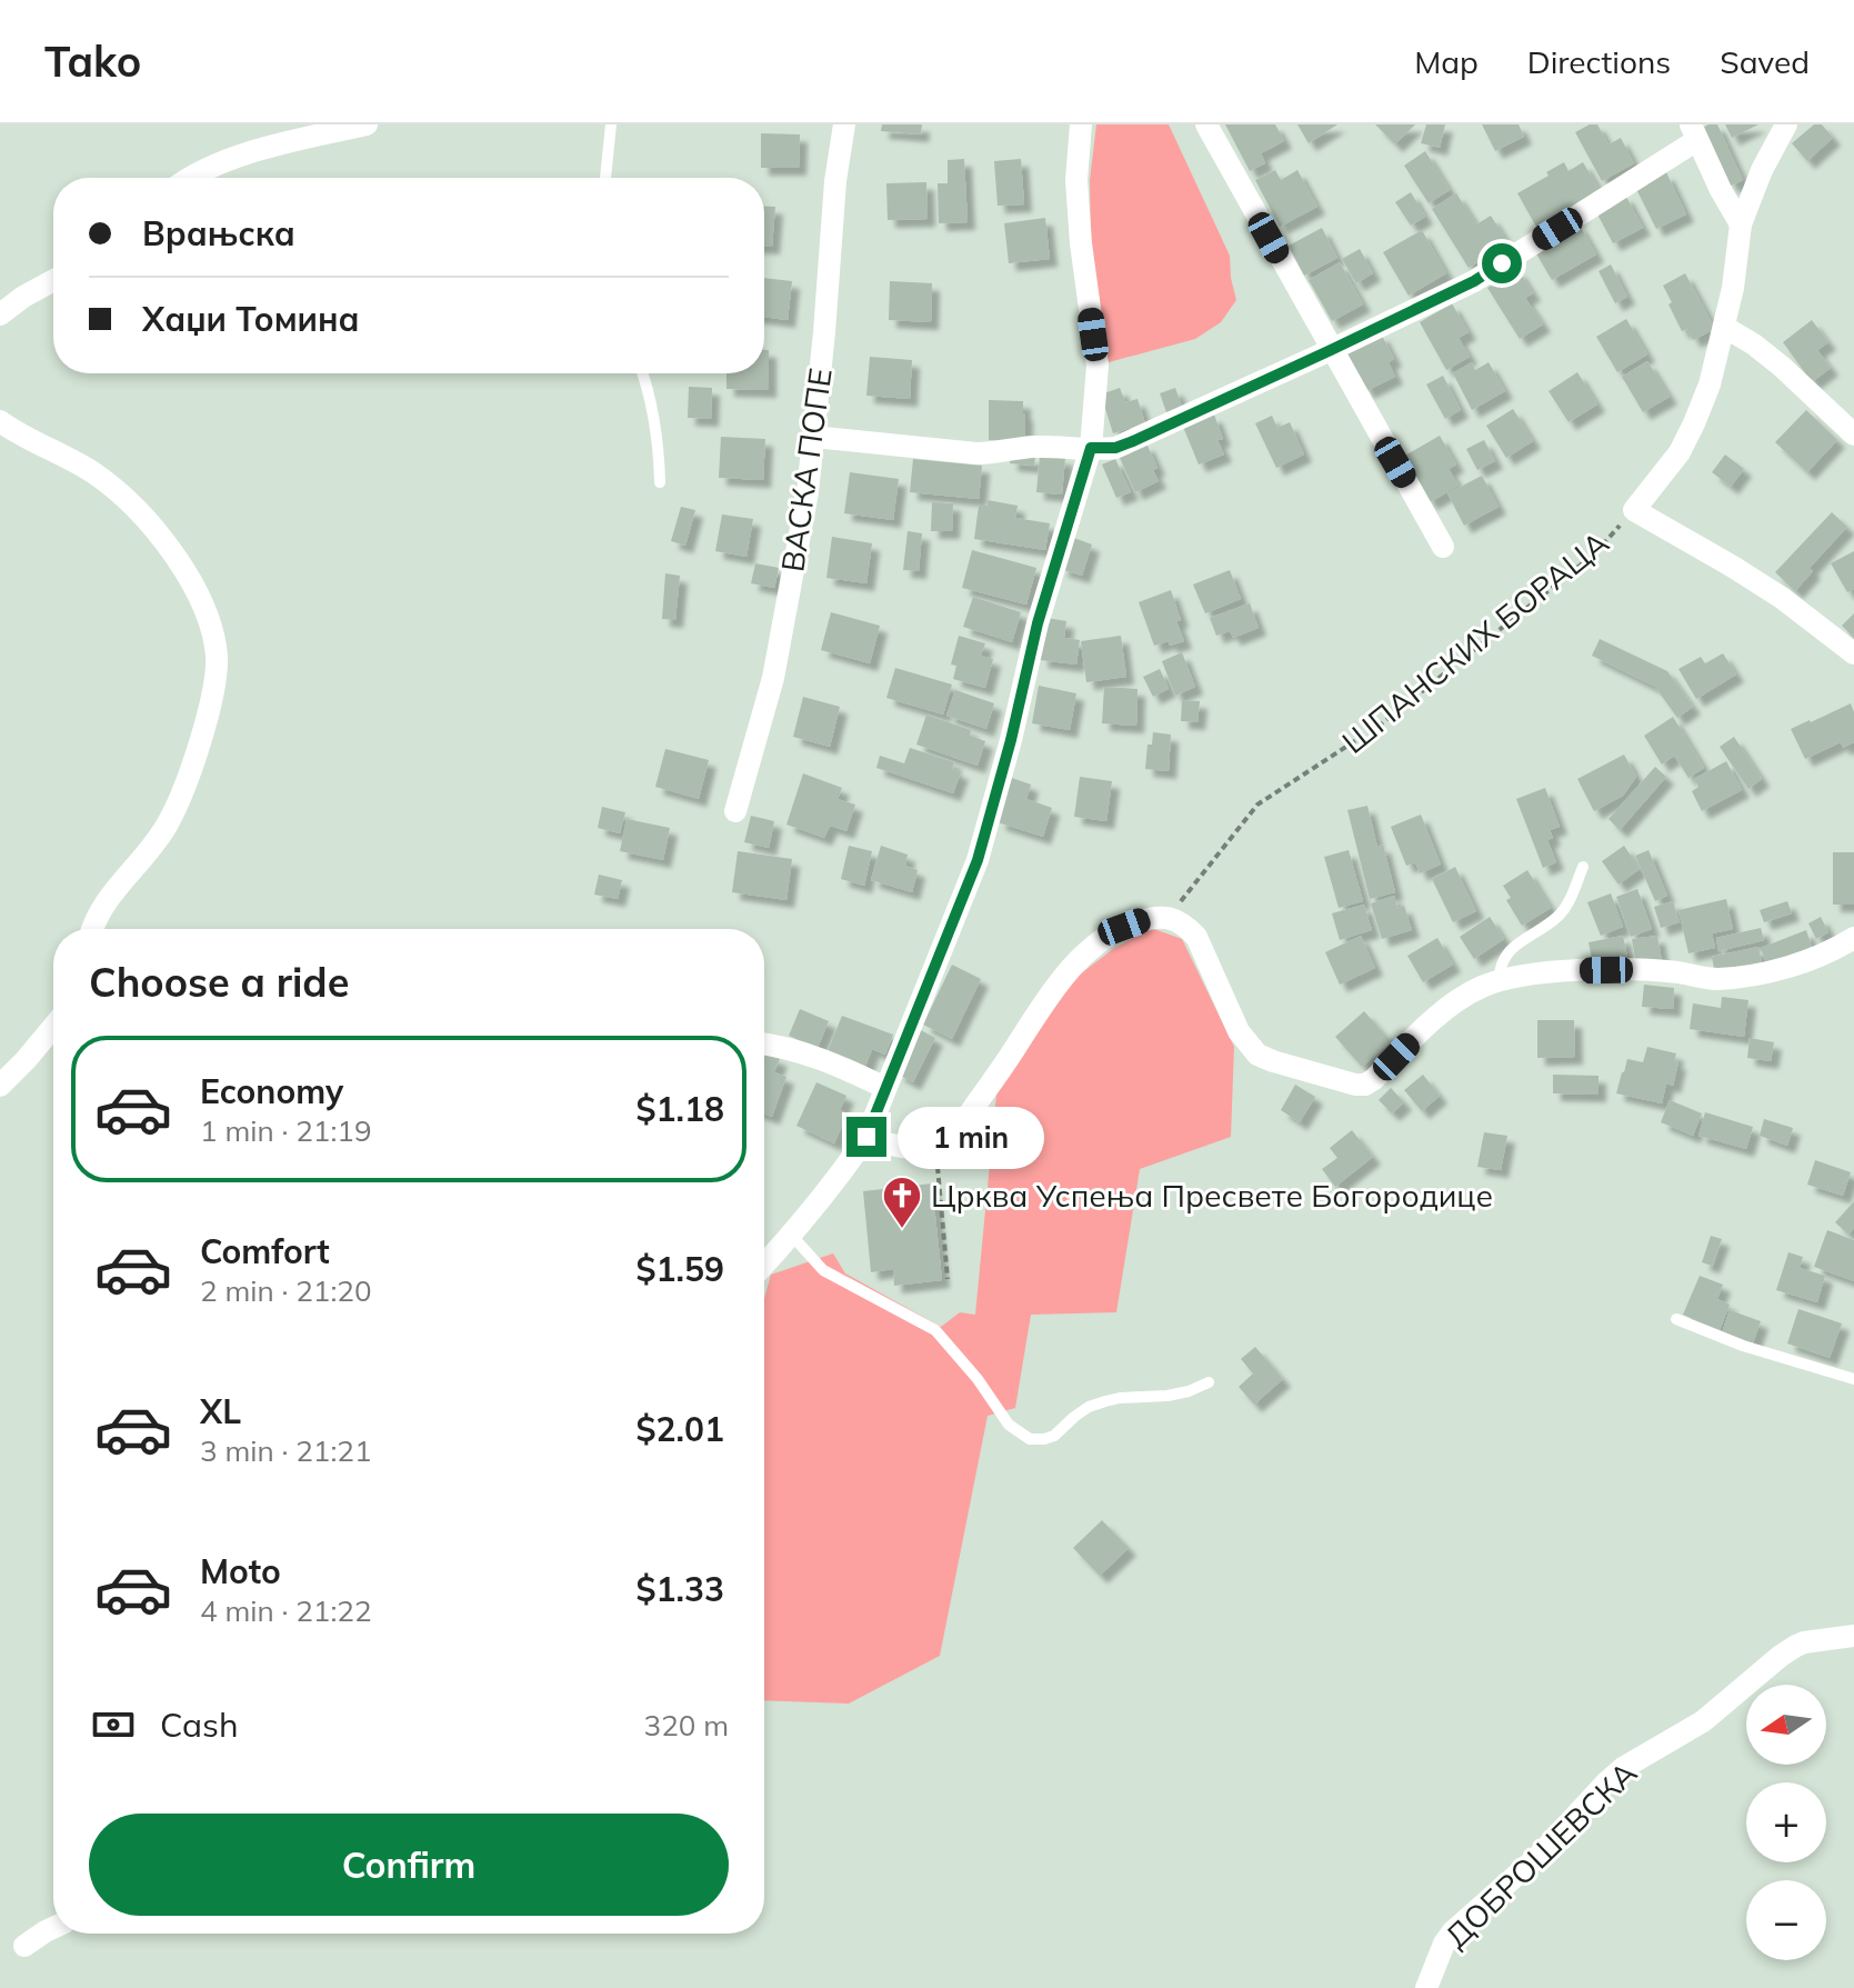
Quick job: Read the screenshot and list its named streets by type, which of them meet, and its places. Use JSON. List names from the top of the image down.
{
  "streets": {
    "street": ["ВАСКА ПОПЕ", "ШПАНСКИХ БОРАЦА", "ДОБРОШЕВСКА"]
  },
  "places": {
    "church": ["Црква Успења Пресвете Богородице"]
  },
  "north": "left",
  "page": {
    "header": "Tako",
    "nav": ["Map", "Directions", "Saved"],
    "banner": ["Врањска", "Хаџи Томина"],
    "heading": "Choose a ride",
    "list": [
      {
        "name": "Economy",
        "note": "1 min · 21:19",
        "value": "$1.18"
      },
      {
        "name": "Comfort",
        "note": "2 min · 21:20",
        "value": "$1.59"
      },
      {
        "name": "XL",
        "note": "3 min · 21:21",
        "value": "$2.01"
      },
      {
        "name": "Moto",
        "note": "4 min · 21:22",
        "value": "$1.33"
      }
    ],
    "bubble": "1 min",
    "pay": ["Cash", "320 m"],
    "map_buttons": ["+", "−"],
    "buttons": "Confirm"
  }
}
